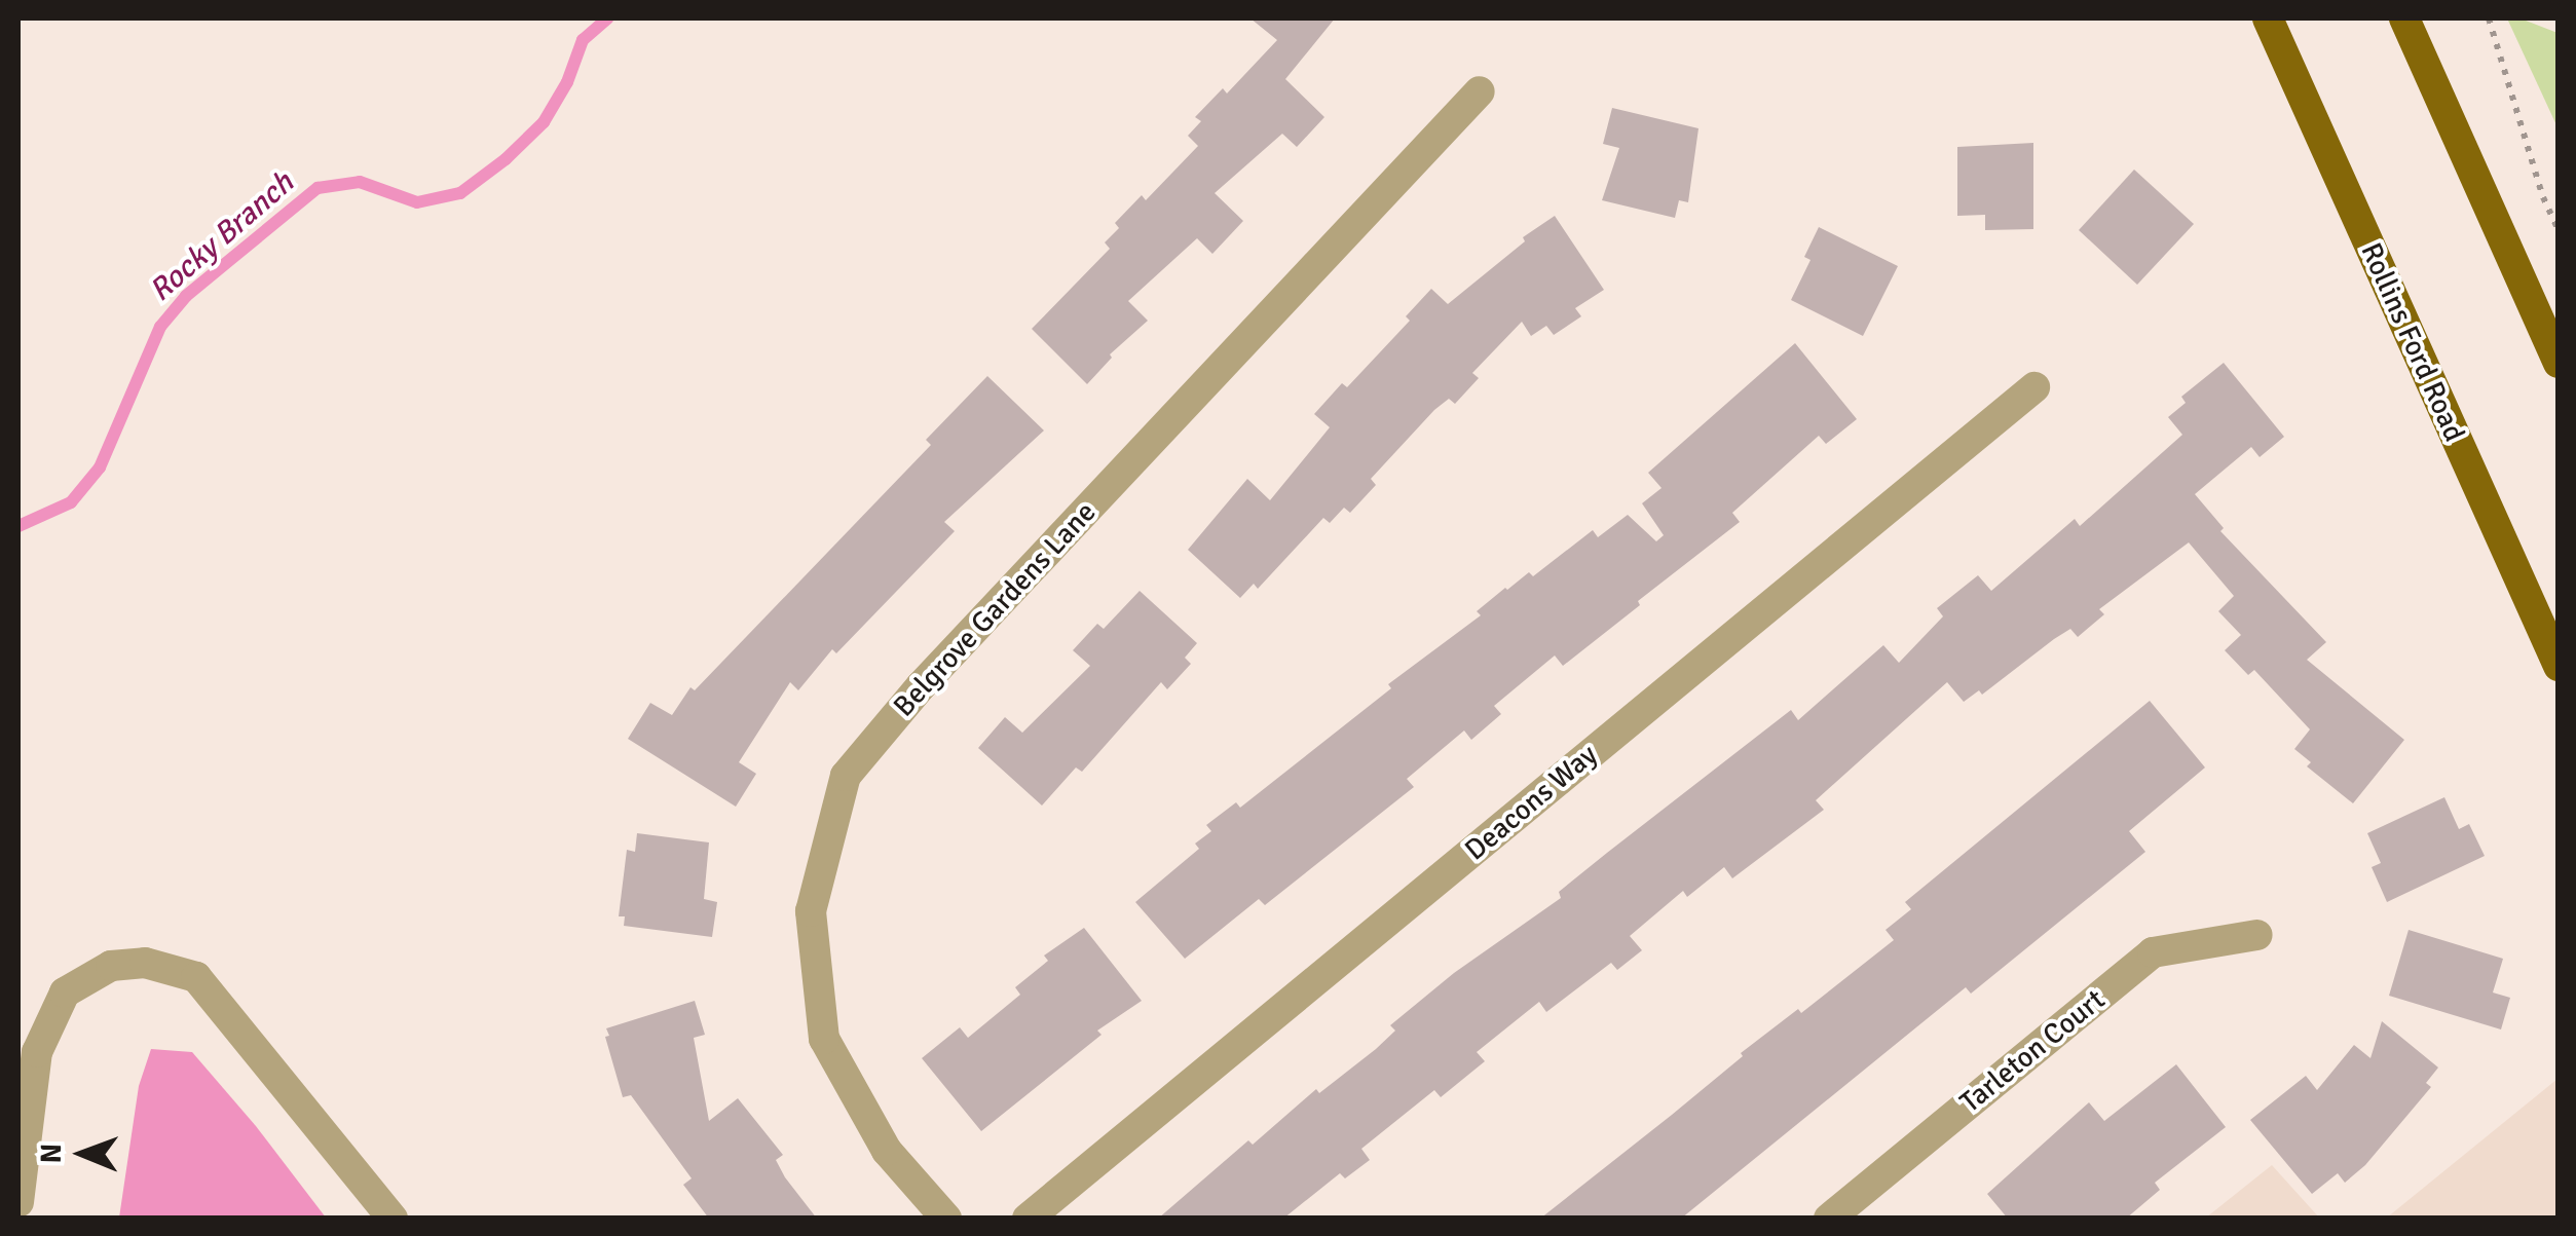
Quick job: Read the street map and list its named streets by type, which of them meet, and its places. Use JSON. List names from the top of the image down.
{
  "streets": {
    "main road": ["Rollins Ford Road"],
    "street": ["Belgrove Gardens Lane", "Deacons Way", "Tarleton Court"]
  },
  "water": ["Rocky Branch"],
  "north": "left"
}
